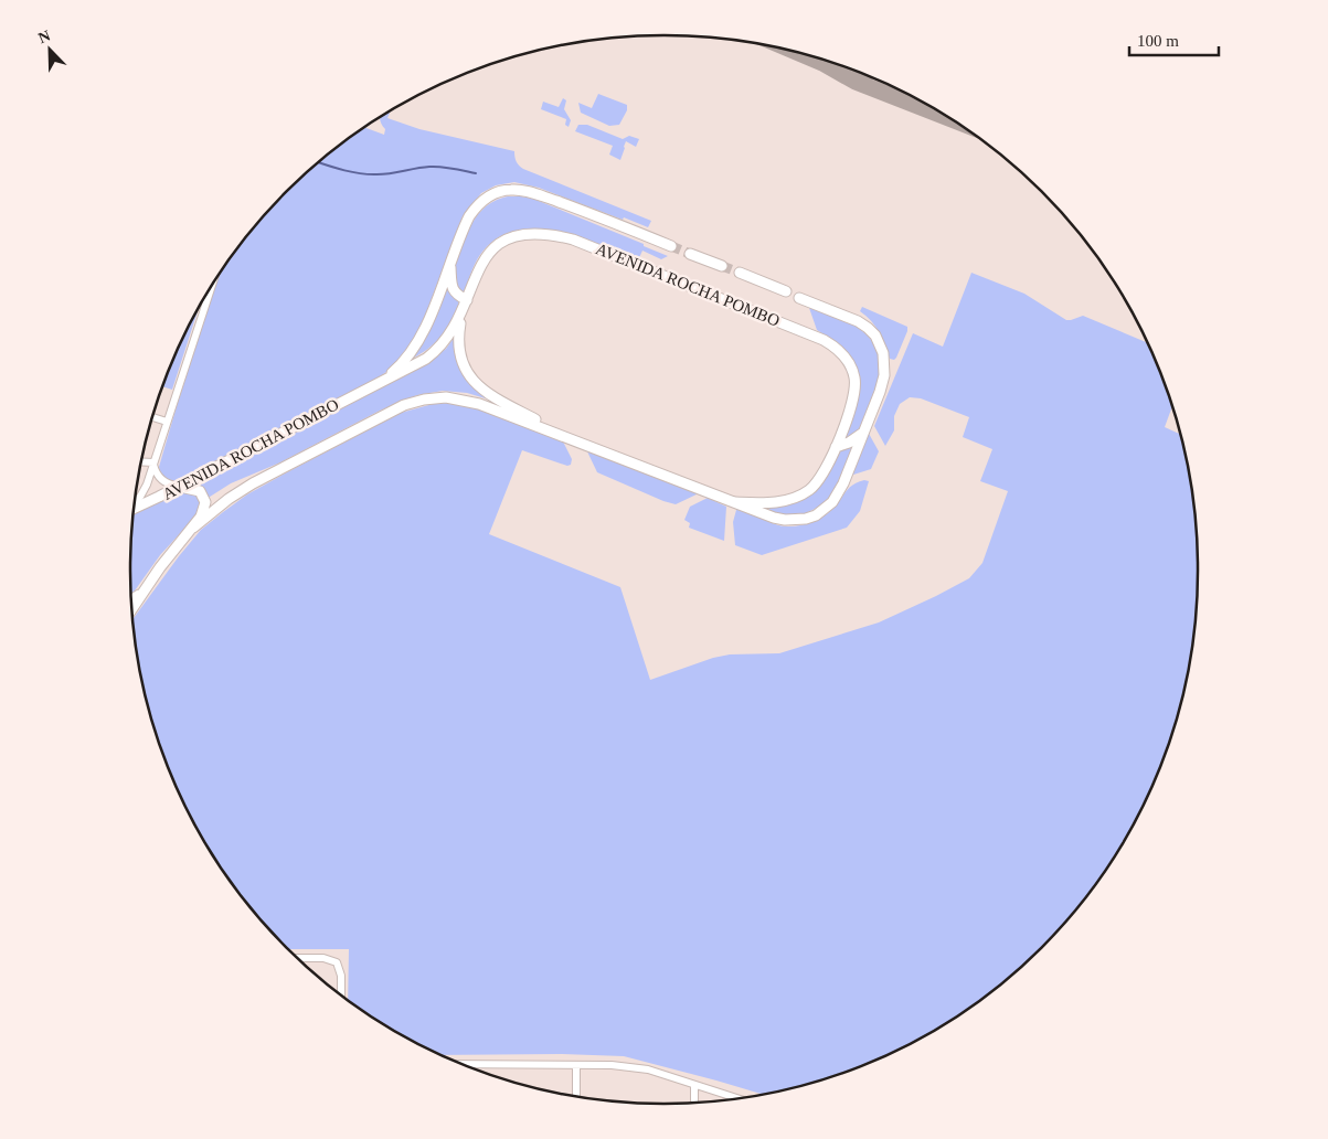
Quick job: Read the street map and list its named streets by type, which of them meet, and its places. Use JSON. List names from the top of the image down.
{
  "streets": {
    "main road": ["AVENIDA ROCHA POMBO"]
  },
  "scale_bar": "100 m",
  "north": "top left"
}
